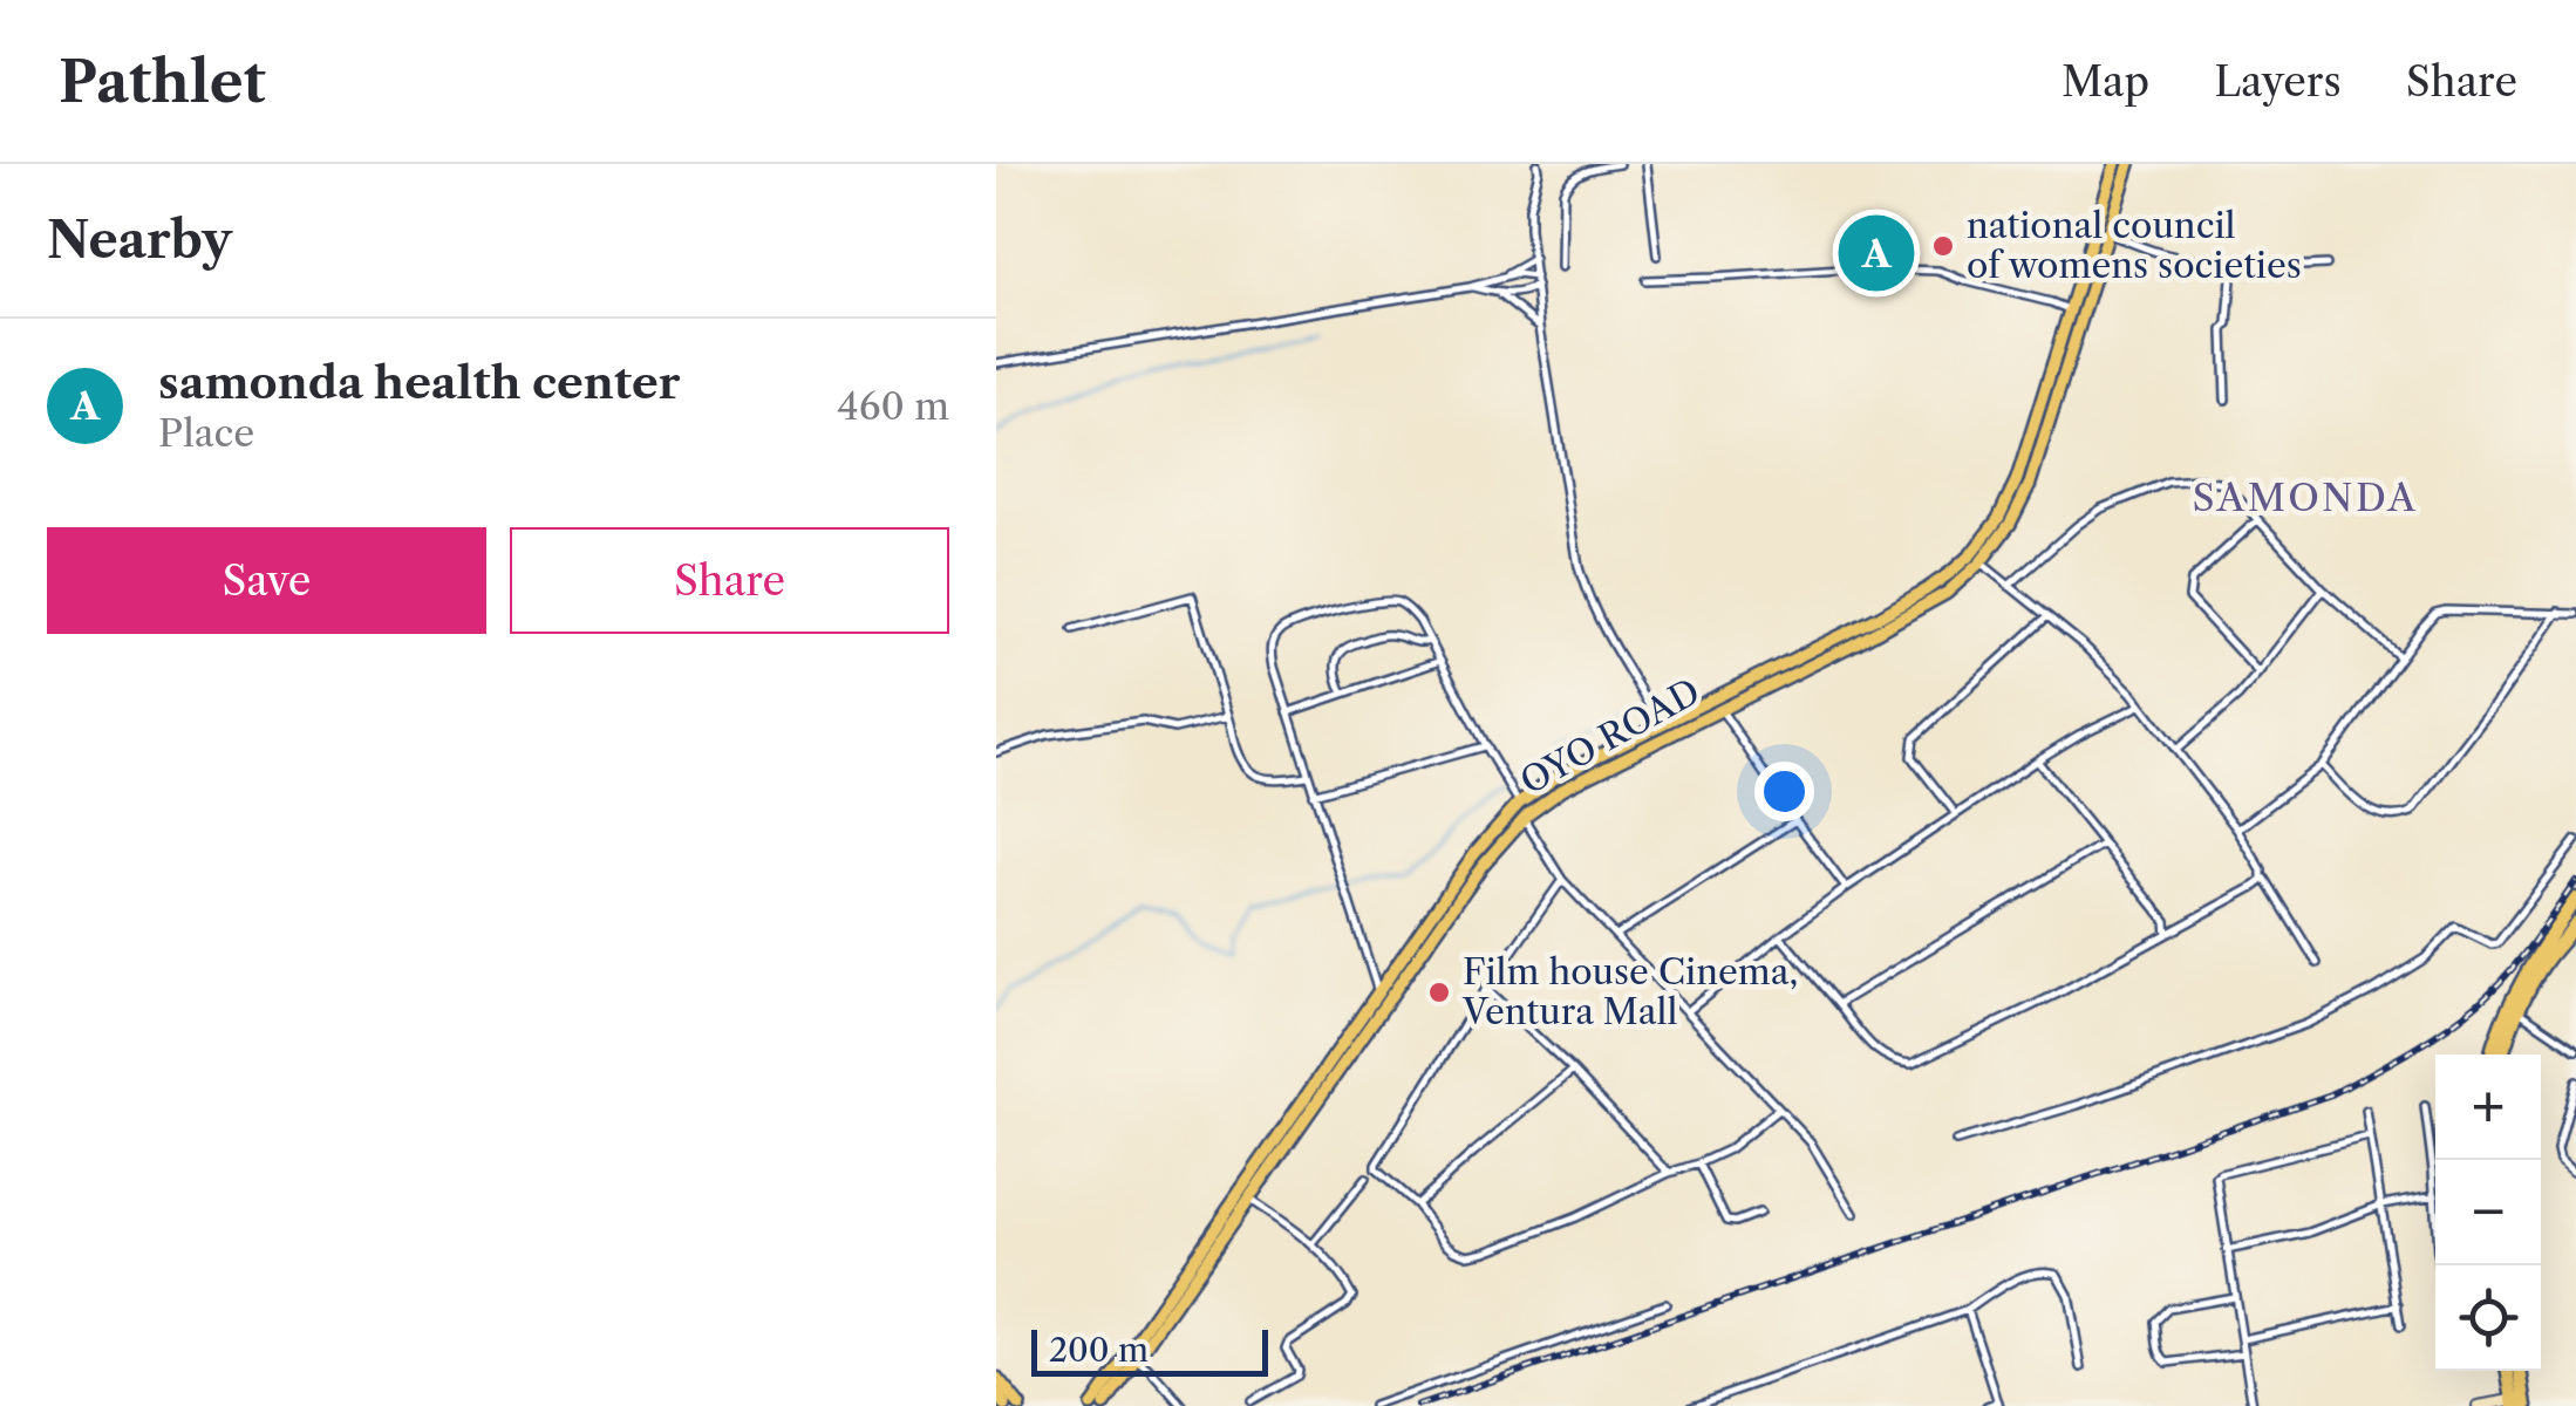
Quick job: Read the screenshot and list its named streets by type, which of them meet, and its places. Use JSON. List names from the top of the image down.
{
  "streets": {
    "main road": ["OYO ROAD"]
  },
  "districts": ["SAMONDA"],
  "places": ["national council of womens societies", "Film house Cinema, Ventura Mall"],
  "scale_bar": "200 m",
  "page": {
    "header": "Pathlet",
    "nav": ["Map", "Layers", "Share"],
    "heading": "Nearby",
    "pins": "A",
    "list": [
      {
        "mark": "A",
        "name": "samonda health center",
        "note": "Place",
        "value": "460 m"
      }
    ],
    "buttons": ["Save", "Share"],
    "map_buttons": ["+", "−"],
    "scale": "200 m"
  }
}
